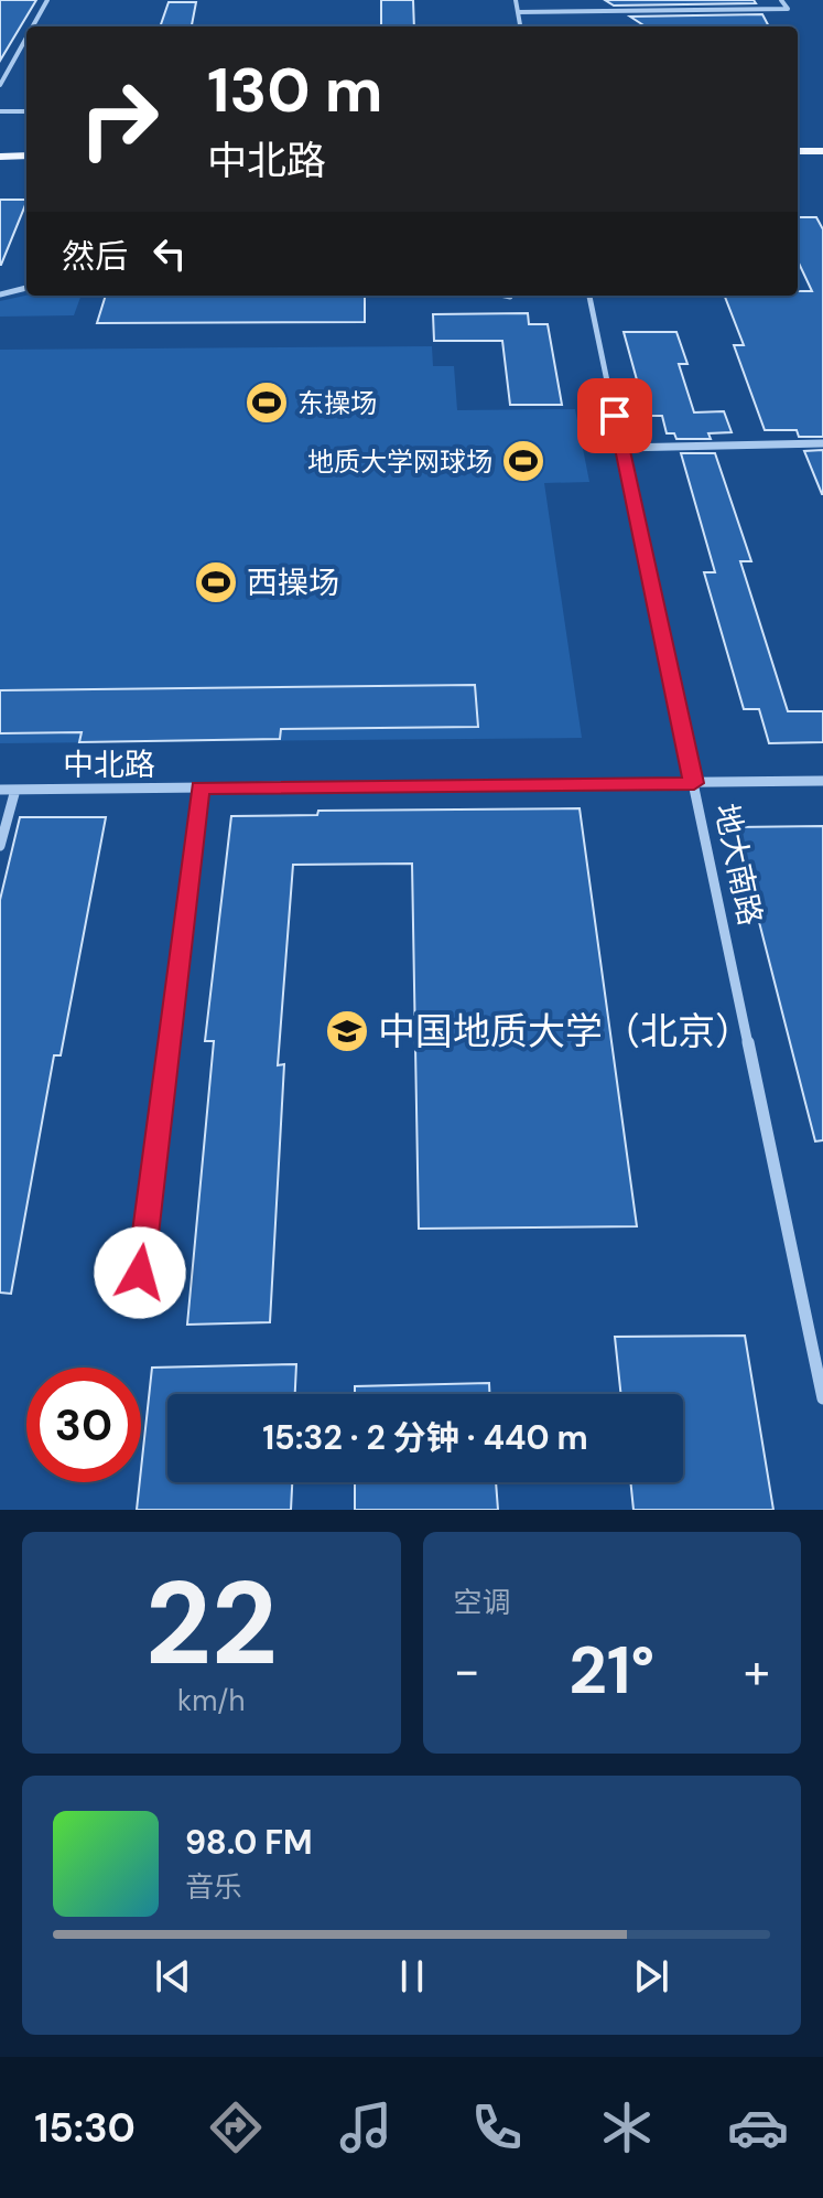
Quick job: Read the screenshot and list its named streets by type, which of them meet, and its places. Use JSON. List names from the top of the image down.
{
  "streets": {
    "street": ["中北路", "地大南路"]
  },
  "crossings": [
    ["中北路", "地大南路"]
  ],
  "places": {
    "sports": ["东操场", "地质大学网球场", "西操场"],
    "school or university": ["中国地质大学（北京）"]
  },
  "page": {
    "turn": ["130 m", "中北路"],
    "then": "然后",
    "limit": "30",
    "trip": "15:32 · 2 分钟 · 440 m",
    "tile": [
      ["22", "km/h"],
      "空调"
    ],
    "heat": ["−", "21°", "+"],
    "song": ["98.0 FM", "音乐"],
    "tabs": "15:30"
  }
}
